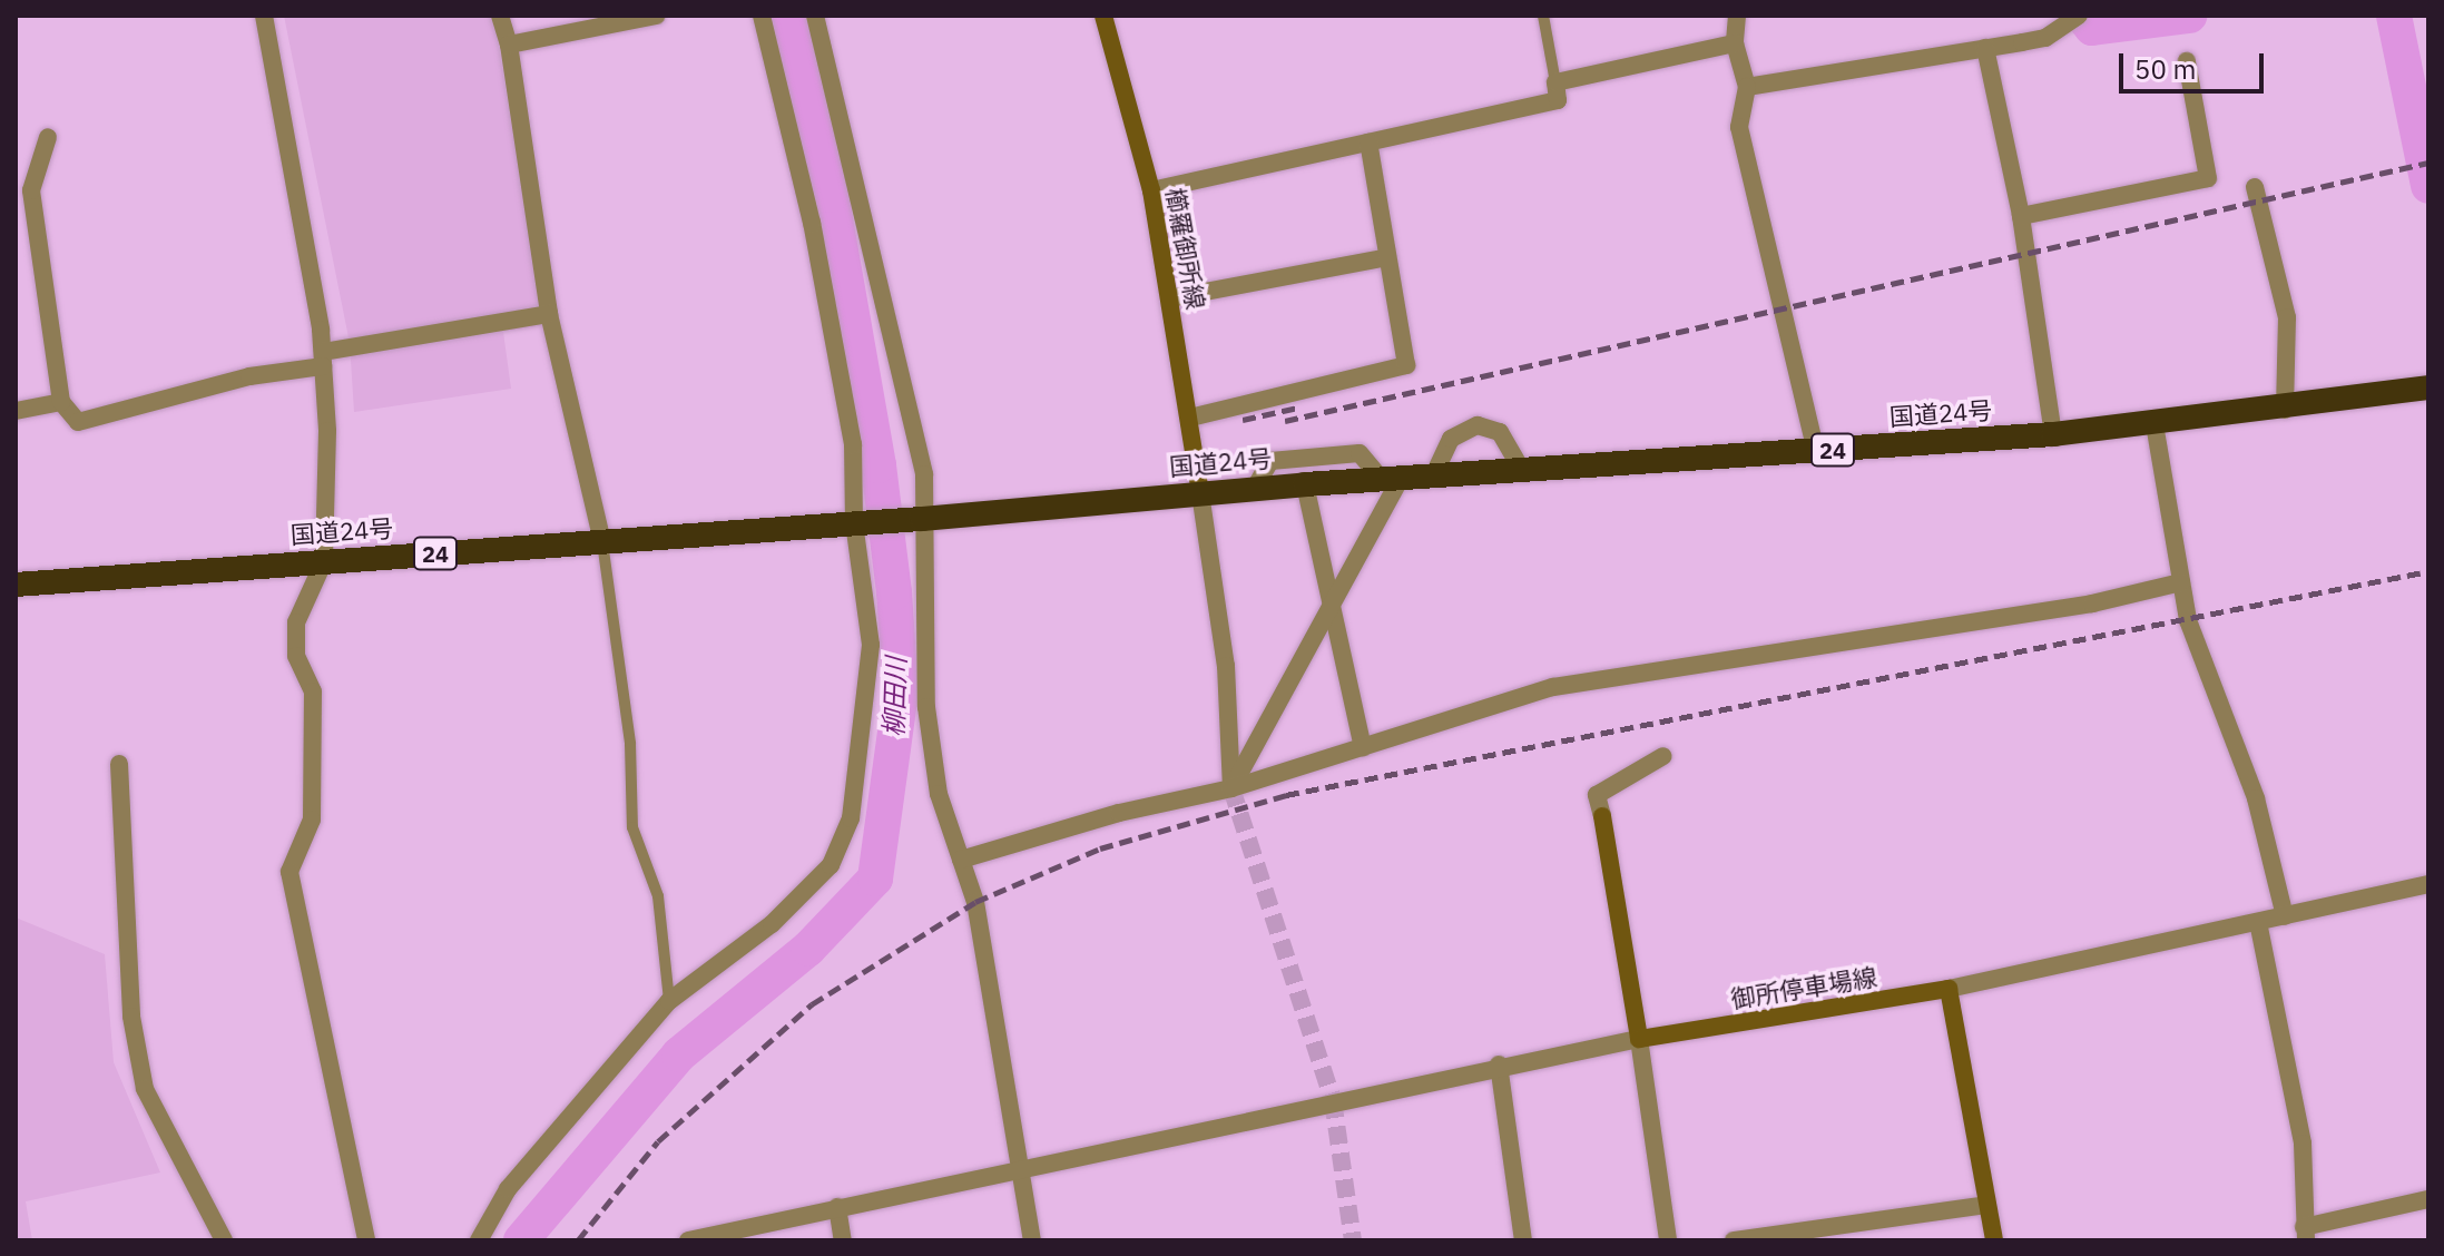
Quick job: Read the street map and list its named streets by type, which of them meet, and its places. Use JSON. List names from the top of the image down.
{
  "streets": {
    "highway": ["国道24号", "24"],
    "main road": ["櫛羅御所線", "御所停車場線"]
  },
  "crossings": [
    ["櫛羅御所線", "国道24号"]
  ],
  "water": ["柳田川"],
  "scale_bar": "50 m"
}
